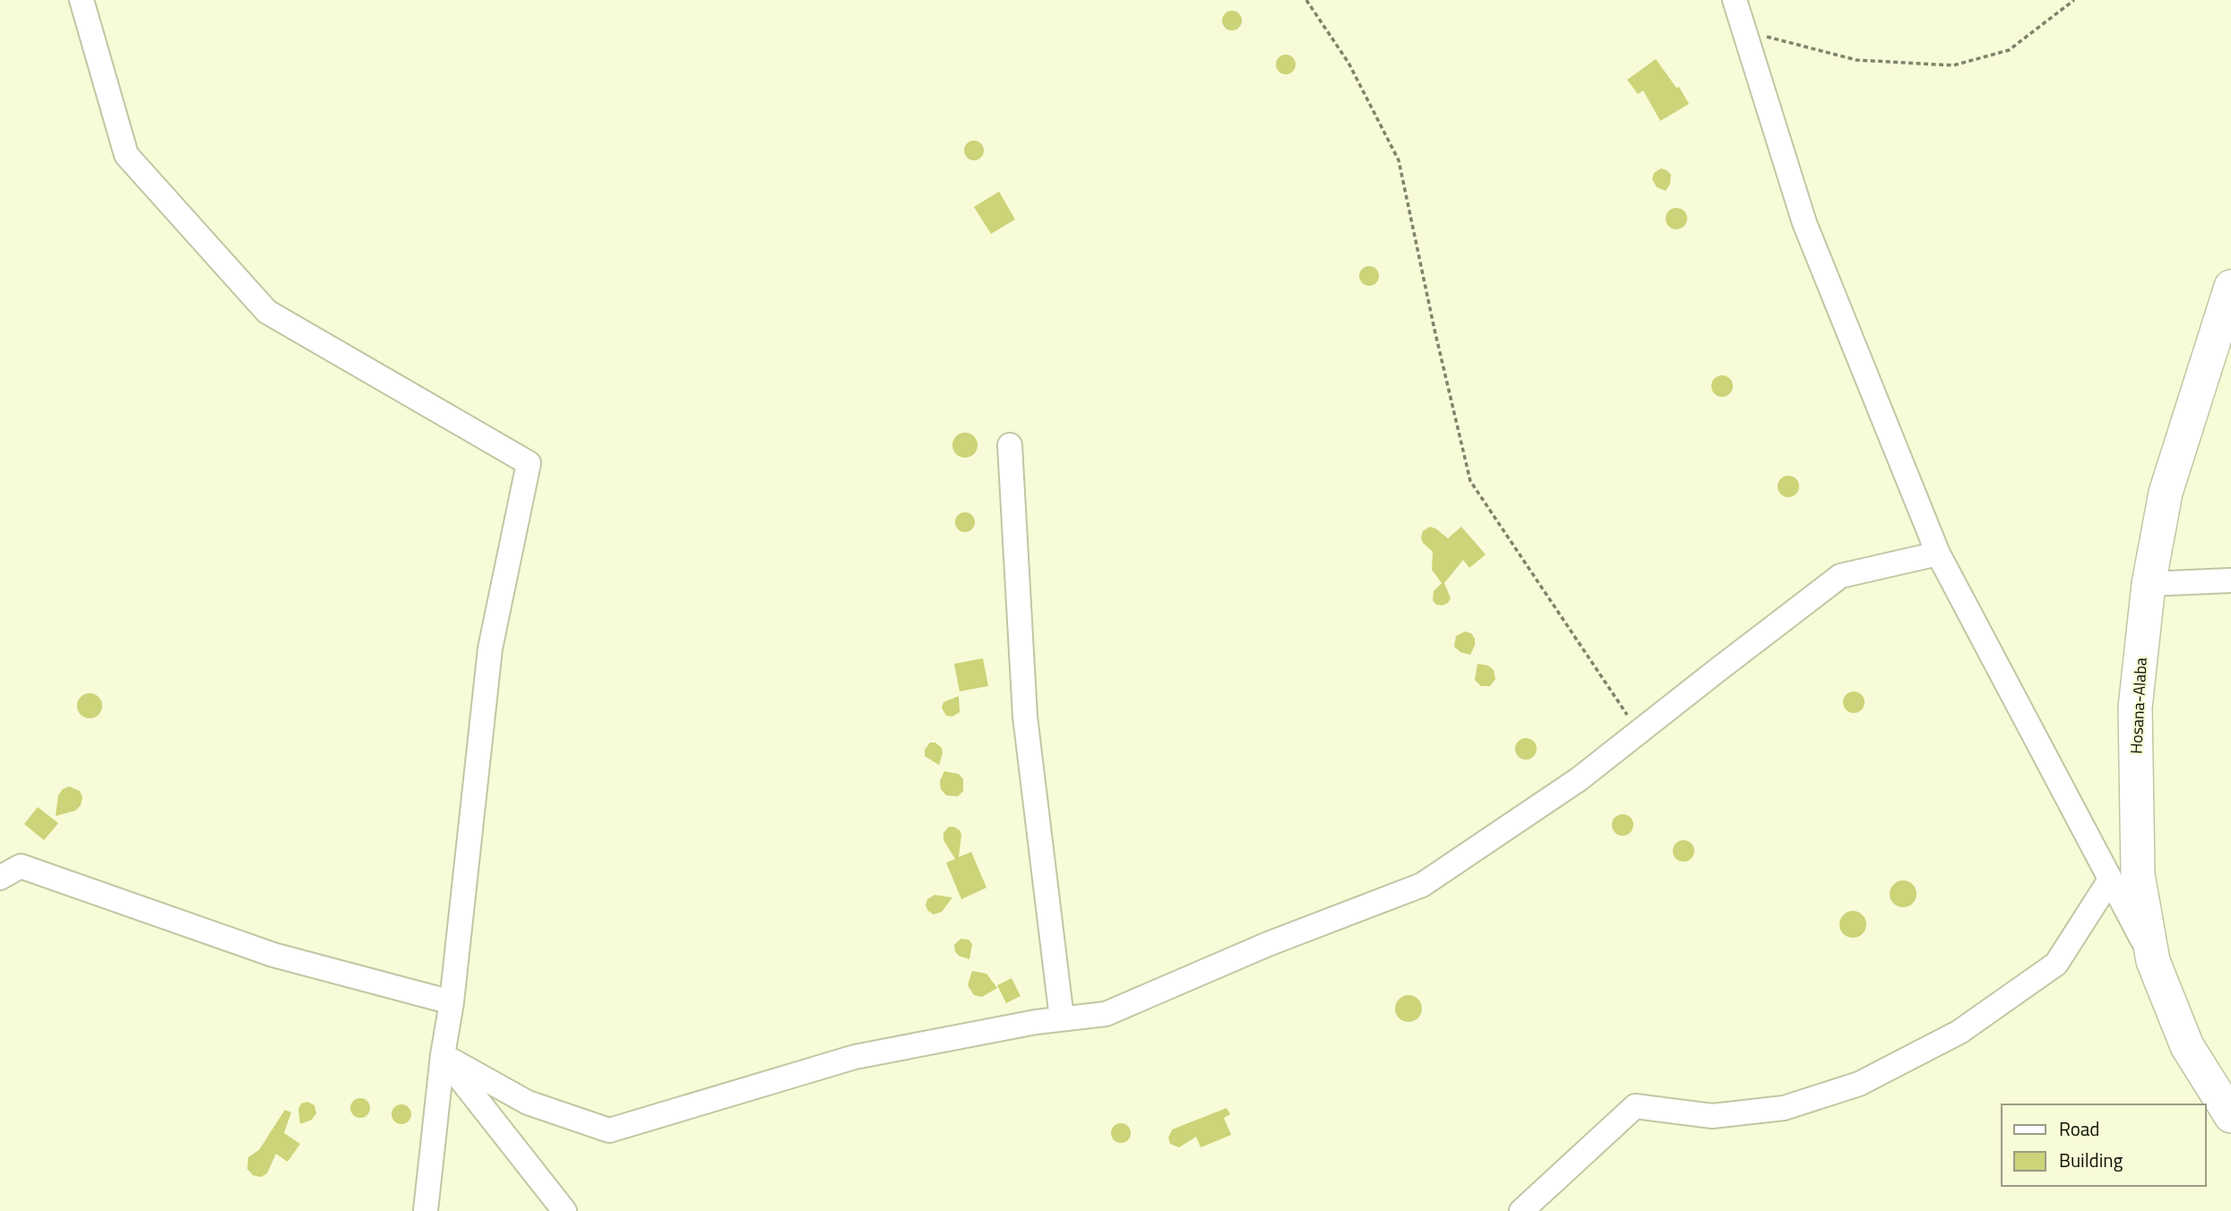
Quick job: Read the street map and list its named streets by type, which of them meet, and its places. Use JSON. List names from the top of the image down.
{
  "streets": {
    "main road": ["Hosana-Alaba"]
  },
  "legend": ["Road", "Building"]
}
